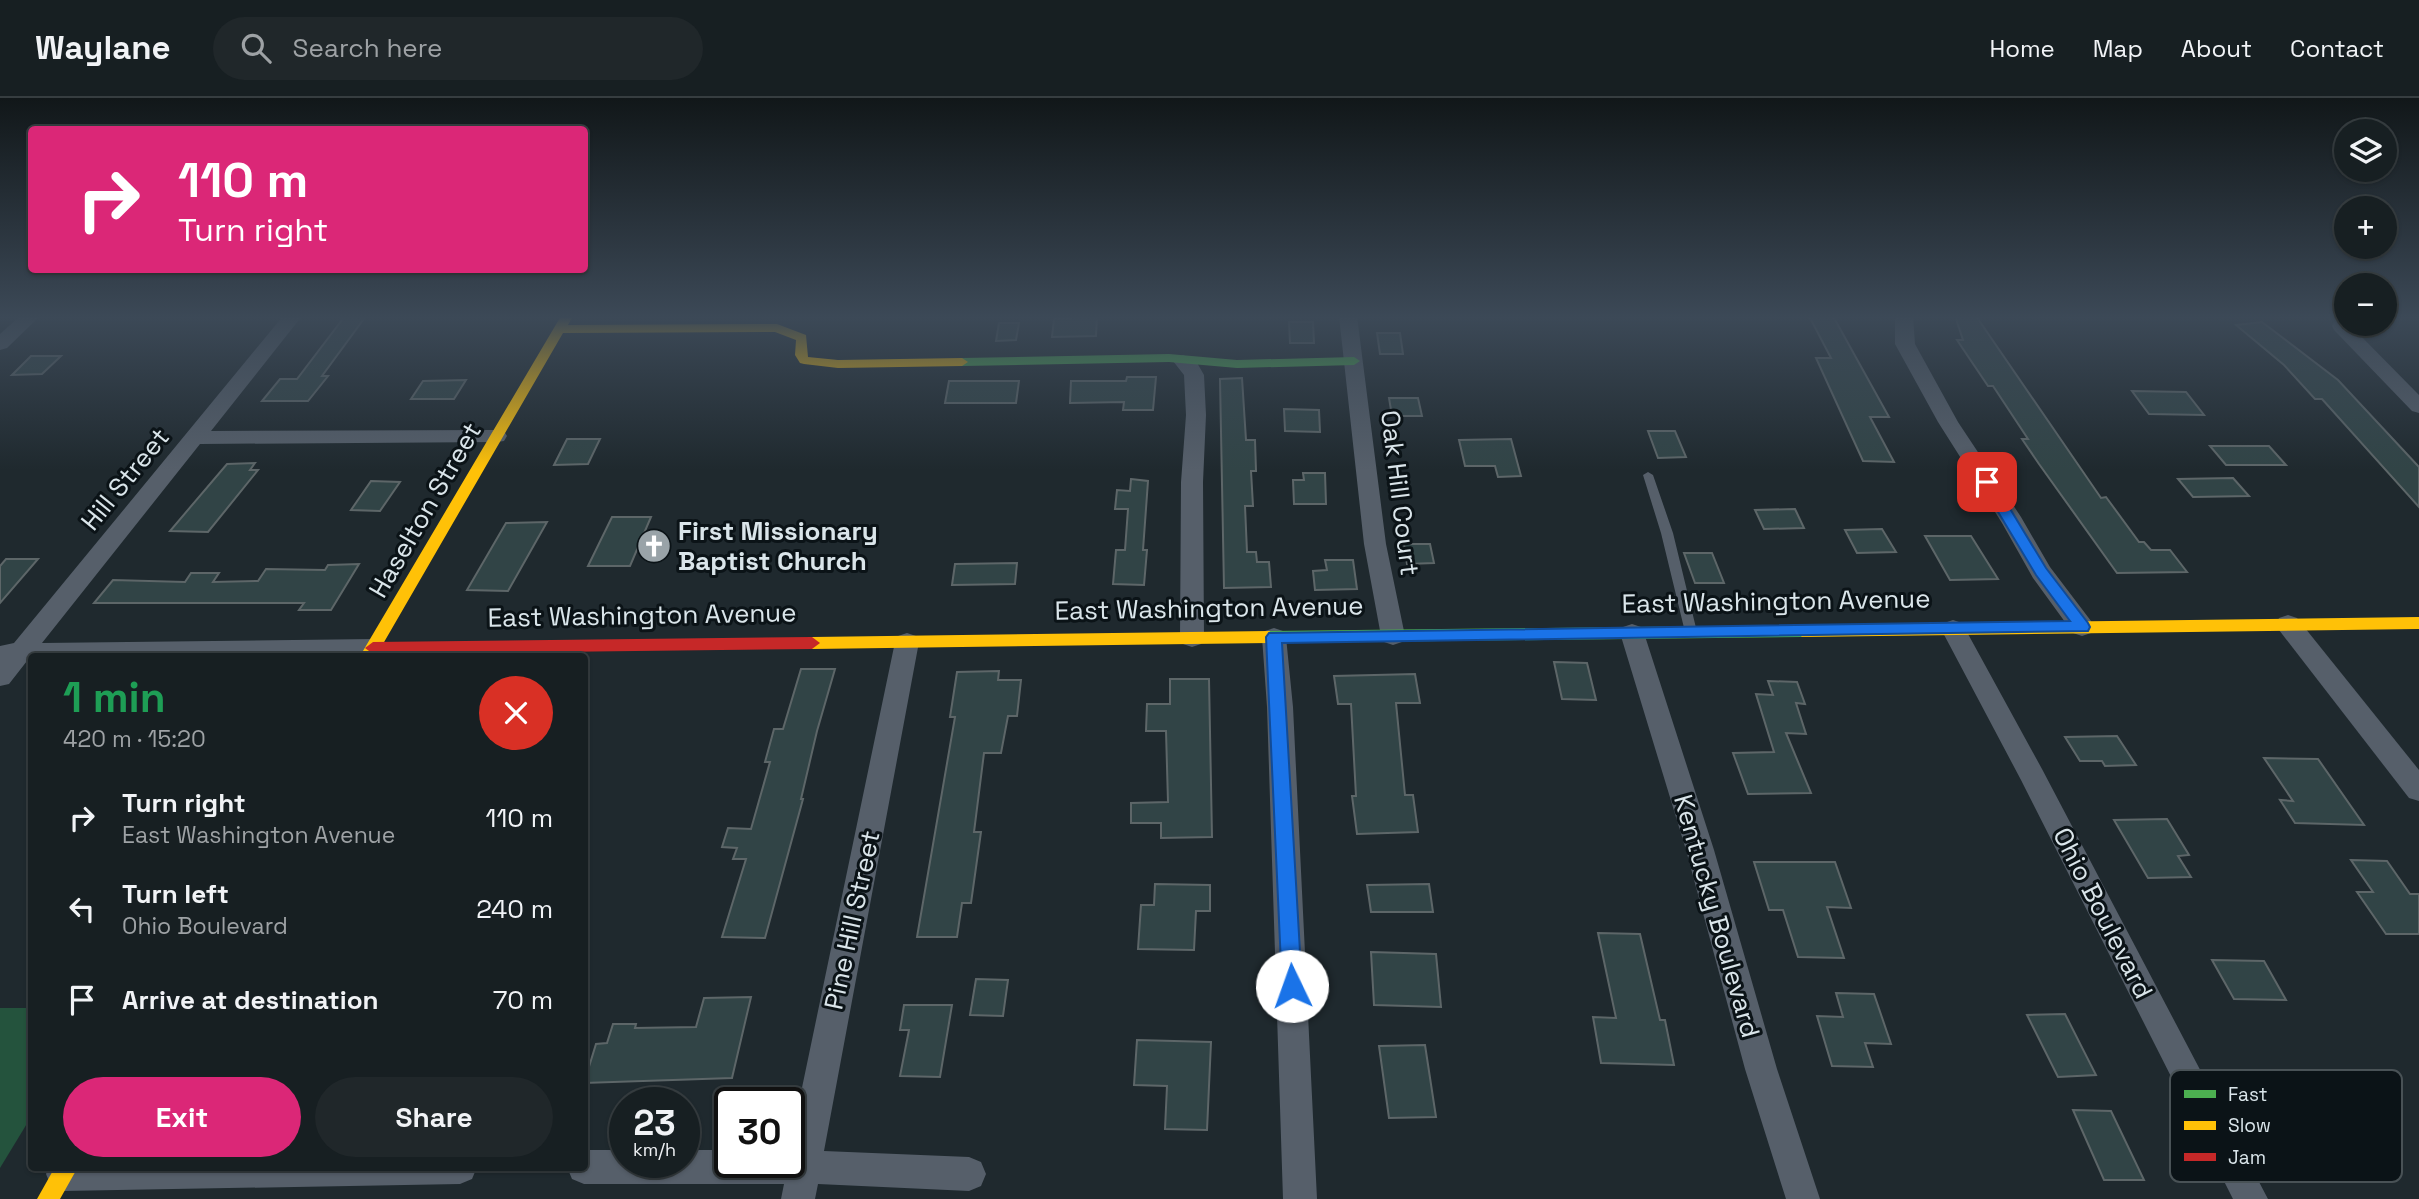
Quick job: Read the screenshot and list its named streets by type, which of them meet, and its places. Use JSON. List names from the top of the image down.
{
  "streets": {
    "street": [
      "Hill Street",
      "Oak Hill Court",
      "Haselton Street",
      "East Washington Avenue",
      "Ohio Boulevard",
      "Kentucky Boulevard",
      "Pine Hill Street"
    ]
  },
  "crossings": [
    ["Hill Street", "East Washington Avenue"],
    ["Oak Hill Court", "East Washington Avenue"],
    ["Haselton Street", "East Washington Avenue"],
    ["East Washington Avenue", "Ohio Boulevard"],
    ["East Washington Avenue", "Kentucky Boulevard"],
    ["East Washington Avenue", "Pine Hill Street"]
  ],
  "places": {
    "church": ["First Missionary Baptist Church"]
  },
  "legend": ["Fast", "Slow", "Jam"],
  "page": {
    "header": "Waylane",
    "search": "Search here",
    "nav": [
      "Home",
      "Map",
      "About",
      "Contact"
    ],
    "map_buttons": ["+", "−"],
    "turn": ["110 m", "Turn right"],
    "heading": ["1 min", "420 m · 15:20"],
    "list": [
      {
        "name": "Turn right",
        "note": "East Washington Avenue",
        "value": "110 m"
      },
      {
        "name": "Turn left",
        "note": "Ohio Boulevard",
        "value": "240 m"
      },
      {
        "name": "Arrive at destination",
        "value": "70 m"
      }
    ],
    "buttons": ["Exit", "Share"],
    "speed": "23 km/h",
    "limit": "30"
  }
}
